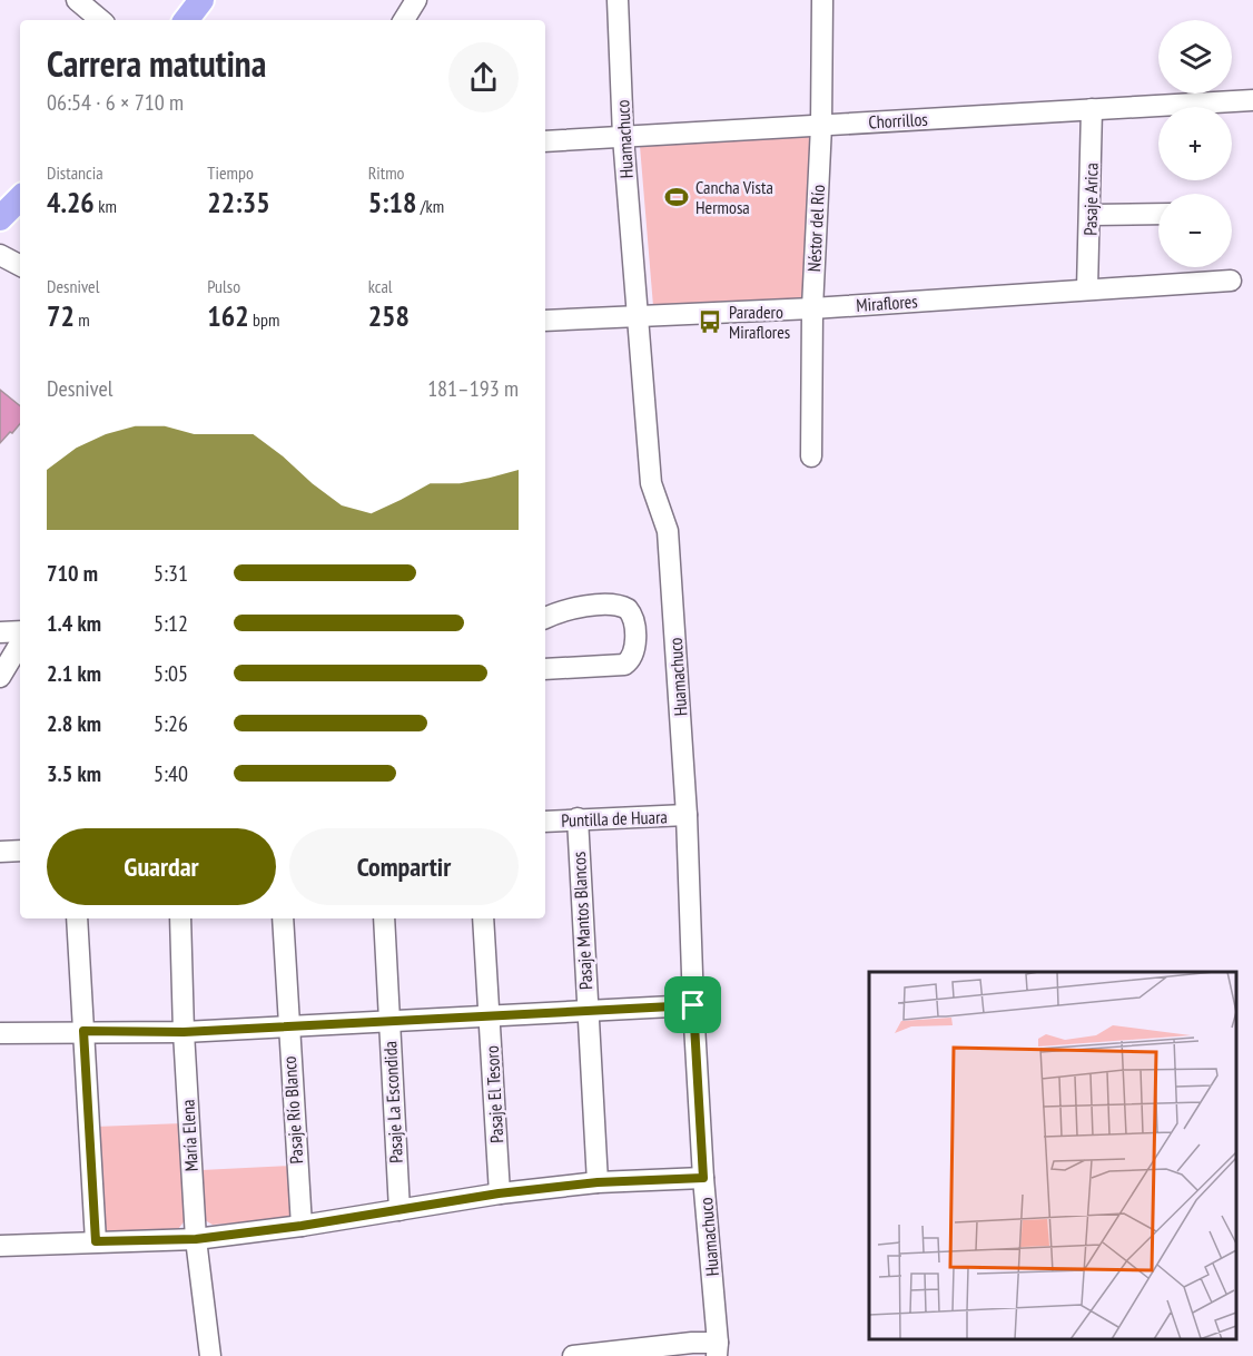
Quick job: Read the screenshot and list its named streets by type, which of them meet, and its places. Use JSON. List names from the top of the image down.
{
  "streets": {
    "street": [
      "Chorrillos",
      "Huamachuco",
      "Pasaje Arica",
      "Néstor del Río",
      "Miraflores",
      "Puntilla de Huara",
      "Pasaje Mantos Blancos",
      "Pasaje El Tesoro",
      "Pasaje La Escondida",
      "Pasaje Río Blanco",
      "María Elena"
    ]
  },
  "crossings": [
    ["Chorrillos", "Huamachuco"],
    ["Chorrillos", "Pasaje Arica"],
    ["Chorrillos", "Néstor del Río"],
    ["Huamachuco", "Miraflores"],
    ["Huamachuco", "Puntilla de Huara"],
    ["Pasaje Arica", "Miraflores"],
    ["Néstor del Río", "Miraflores"],
    ["Puntilla de Huara", "Pasaje Mantos Blancos"]
  ],
  "places": {
    "sports": ["Cancha Vista Hermosa"],
    "bus stop": ["Paradero Miraflores"]
  },
  "page": {
    "map_buttons": ["+", "−"],
    "heading": ["Carrera matutina", "06:54 · 6 × 710 m"],
    "stats": [
      ["Distancia", "4.26 km"],
      ["Tiempo", "22:35"],
      ["Ritmo", "5:18 /km"],
      ["Desnivel", "72 m"],
      ["Pulso", "162 bpm"],
      ["kcal", "258"]
    ],
    "chart": ["Desnivel", "181–193 m"],
    "list": [
      {
        "name": "710 m",
        "note": "5:31"
      },
      {
        "name": "1.4 km",
        "note": "5:12"
      },
      {
        "name": "2.1 km",
        "note": "5:05"
      },
      {
        "name": "2.8 km",
        "note": "5:26"
      },
      {
        "name": "3.5 km",
        "note": "5:40"
      }
    ],
    "buttons": ["Guardar", "Compartir"]
  }
}
